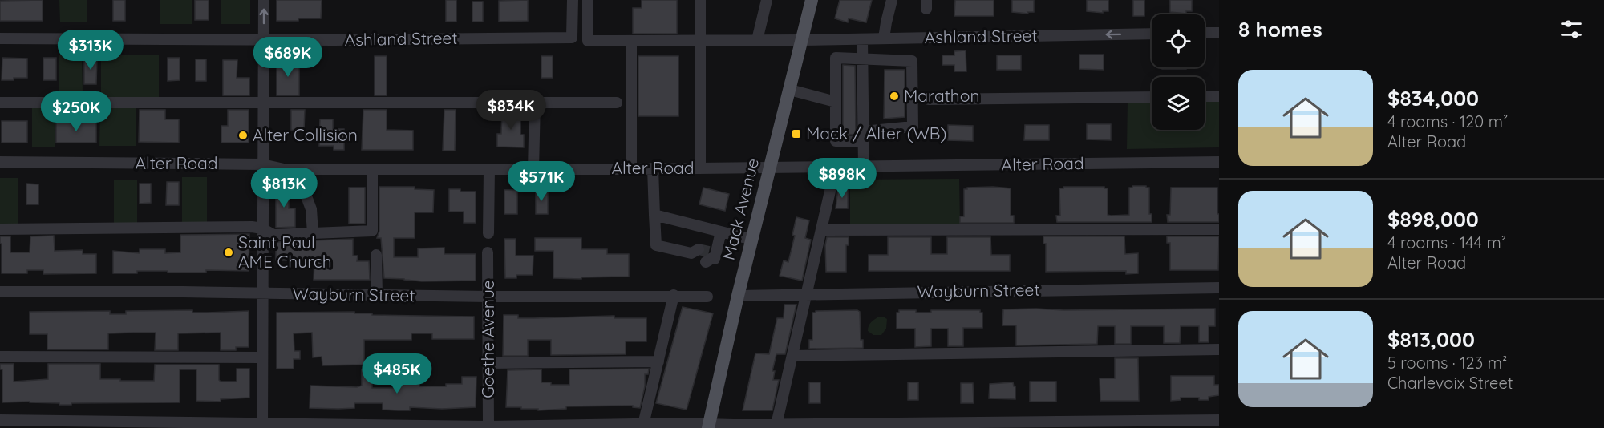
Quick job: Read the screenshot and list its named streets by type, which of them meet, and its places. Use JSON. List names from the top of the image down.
{
  "streets": {
    "main road": ["Mack Avenue"],
    "street": [
      "Ashland Street",
      "Alter Road",
      "Wayburn Street",
      "Goethe Avenue"
    ]
  },
  "crossings": [
    ["Ashland Street", "Mack Avenue"],
    ["Alter Road", "Mack Avenue"],
    ["Mack Avenue", "Wayburn Street"],
    ["Wayburn Street", "Goethe Avenue"]
  ],
  "places": {
    "other": ["Marathon", "Alter Collision", "Saint Paul AME Church"],
    "transit": ["Mack / Alter (WB)"]
  },
  "page": {
    "heading": "8 homes",
    "price": [
      "$313K",
      "$689K",
      "$834K",
      "$250K",
      "$898K",
      "$571K",
      "$813K",
      "$485K"
    ],
    "list": [
      {
        "name": "$834,000",
        "note": "4 rooms · 120 m² · Alter Road"
      },
      {
        "name": "$898,000",
        "note": "4 rooms · 144 m² · Alter Road"
      },
      {
        "name": "$813,000",
        "note": "5 rooms · 123 m² · Charlevoix Street"
      }
    ]
  }
}
